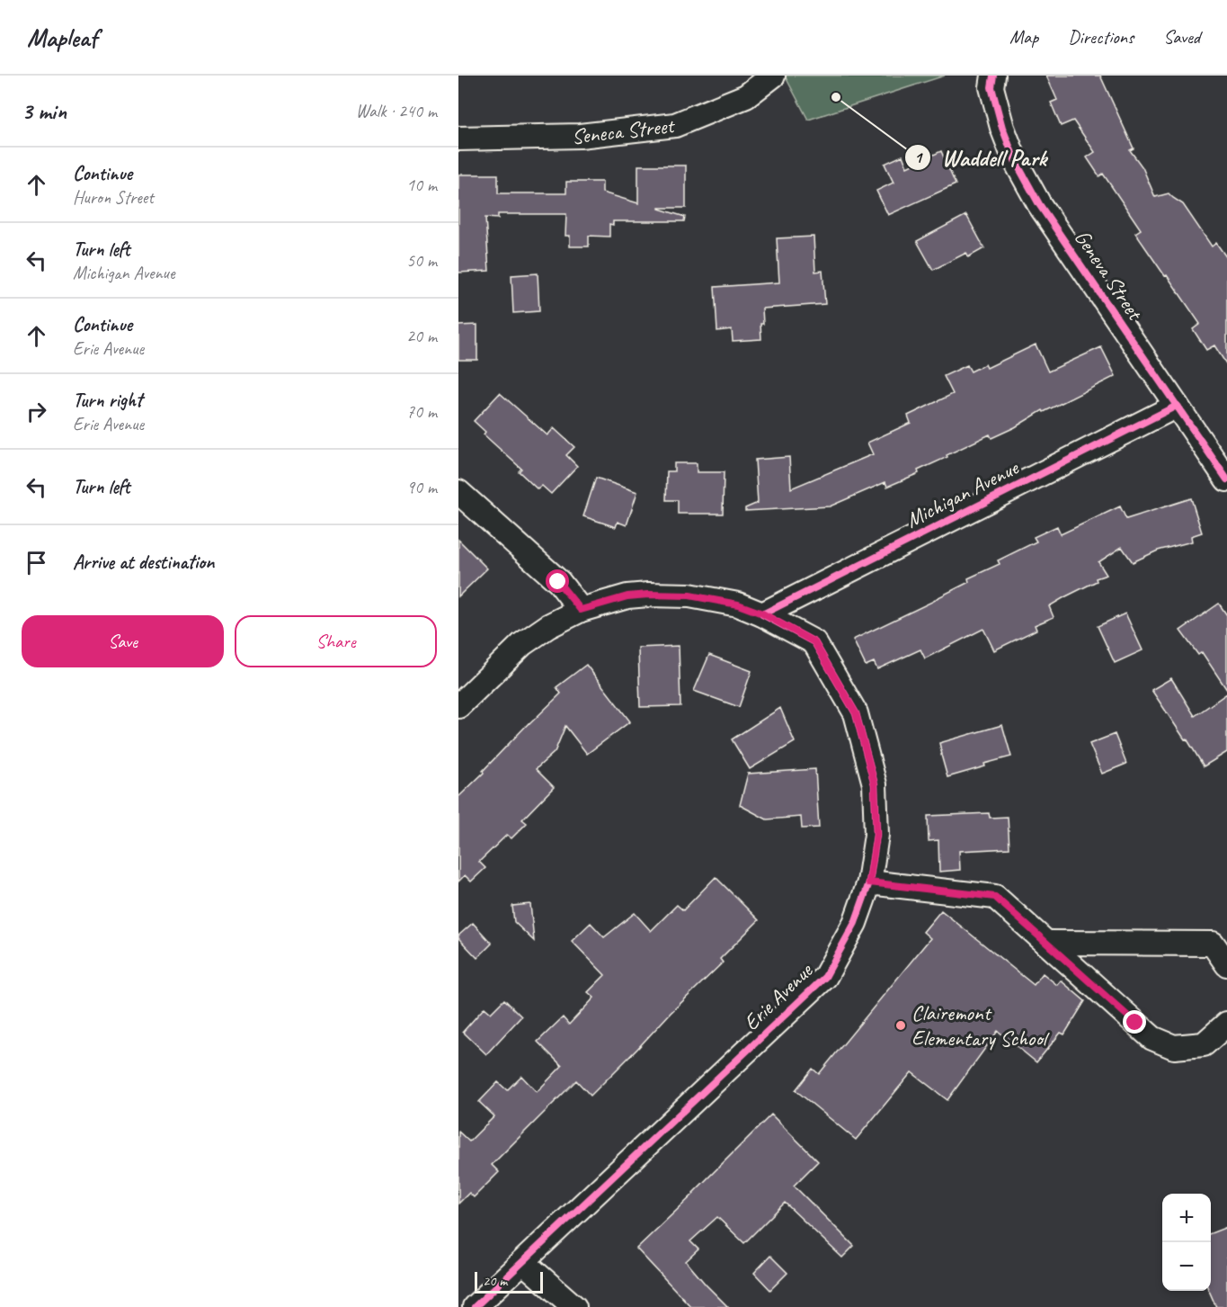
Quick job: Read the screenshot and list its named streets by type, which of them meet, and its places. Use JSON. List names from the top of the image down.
{
  "streets": {
    "street": [
      "Seneca Street",
      "Geneva Street",
      "Michigan Avenue",
      "Erie Avenue"
    ]
  },
  "crossings": [
    ["Geneva Street", "Michigan Avenue"],
    ["Michigan Avenue", "Erie Avenue"]
  ],
  "places": ["Waddell Park", "Clairemont Elementary School"],
  "scale_bar": "20 m",
  "page": {
    "header": "Mapleaf",
    "nav": ["Map", "Directions", "Saved"],
    "heading": ["3 min", "Walk · 240 m"],
    "list": [
      ["Continue", "Huron Street", "10 m"],
      ["Turn left", "Michigan Avenue", "50 m"],
      ["Continue", "Erie Avenue", "20 m"],
      ["Turn right", "Erie Avenue", "70 m"],
      ["Turn left", "90 m"],
      "Arrive at destination"
    ],
    "buttons": ["Save", "Share"],
    "map_buttons": ["+", "−"],
    "scale": "20 m"
  }
}
